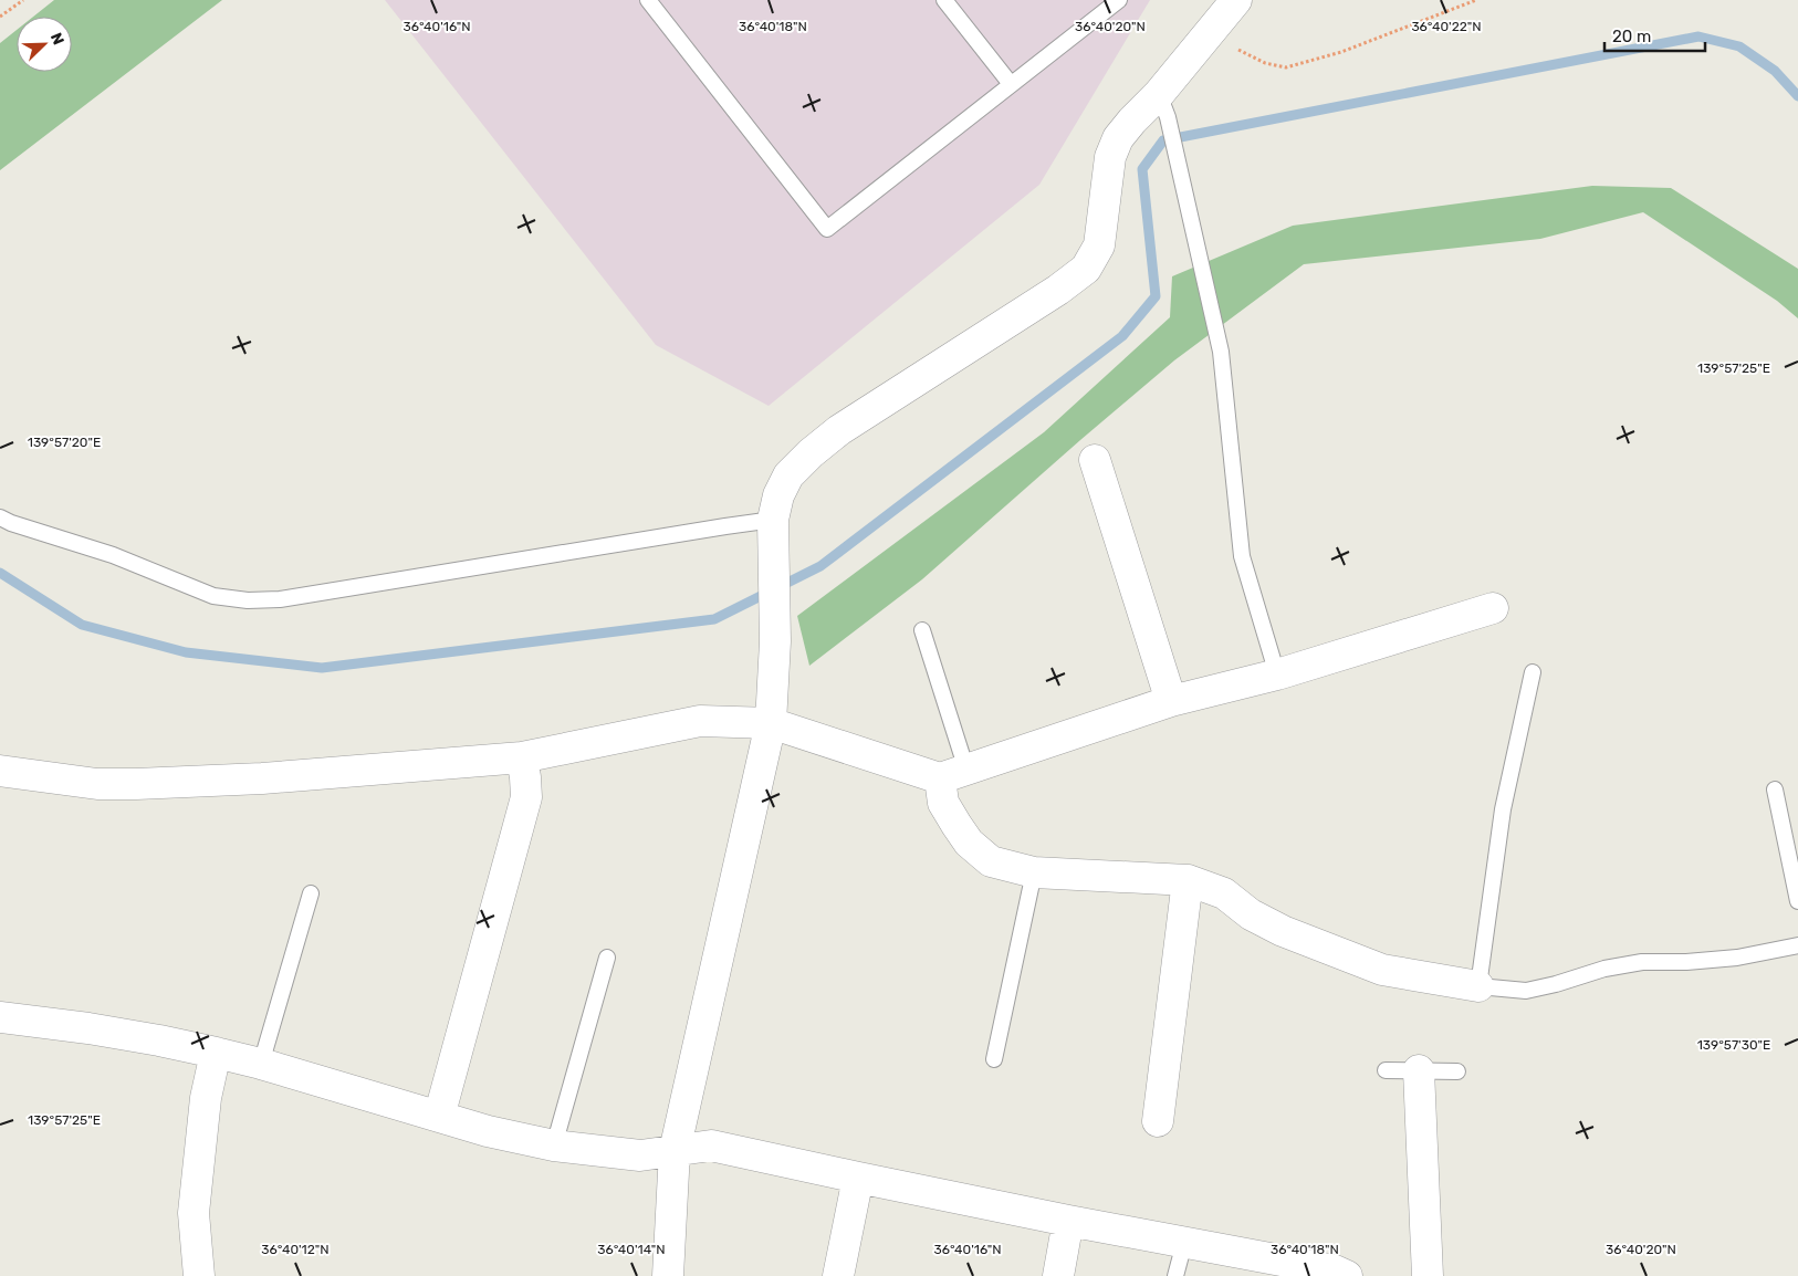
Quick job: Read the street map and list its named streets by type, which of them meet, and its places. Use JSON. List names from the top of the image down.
{
  "scale_bar": "20 m",
  "north": "top right",
  "coordinates": [
    "36°40'16\"N",
    "36°40'18\"N",
    "36°40'20\"N",
    "36°40'22\"N",
    "139°57'25\"E",
    "139°57'20\"E",
    "139°57'30\"E",
    "36°40'12\"N",
    "36°40'14\"N"
  ]
}
